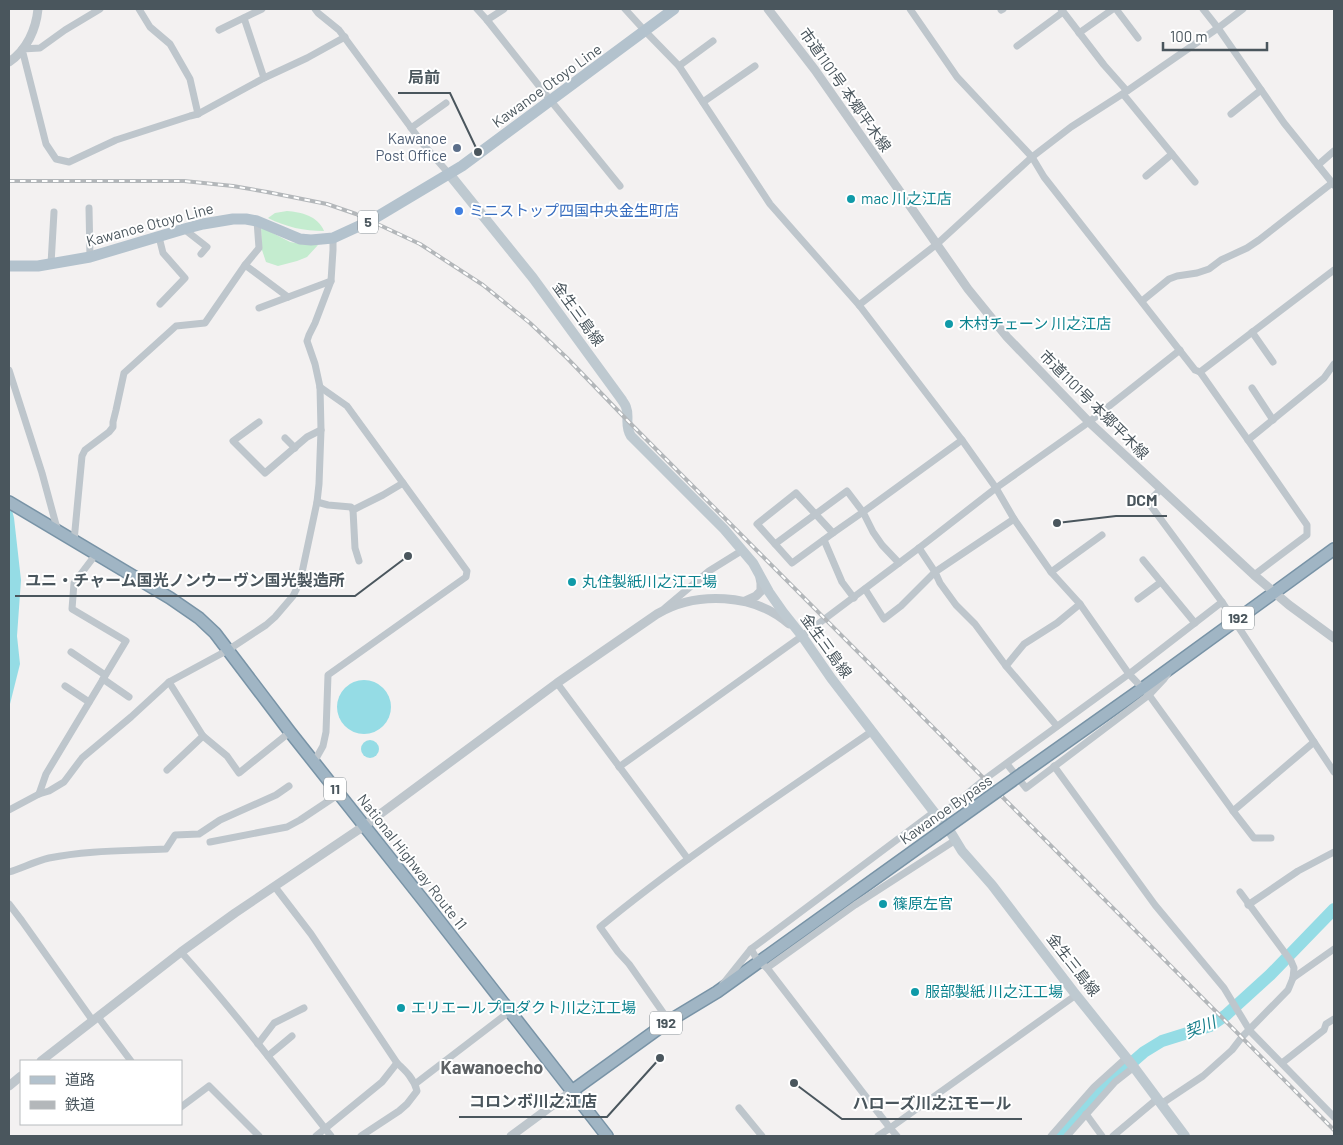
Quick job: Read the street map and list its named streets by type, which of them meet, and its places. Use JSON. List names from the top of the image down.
{
  "streets": {
    "highway": [
      "192",
      "11",
      "Kawanoe Bypass",
      "National Highway Route 11"
    ],
    "main road": ["Kawanoe Otoyo Line", "5", "金生三島線"],
    "street": ["市道1101号 本郷平木線"]
  },
  "crossings": [
    ["Kawanoe Otoyo Line", "金生三島線"],
    ["市道1101号 本郷平木線", "Kawanoe Bypass"],
    ["Kawanoe Bypass", "National Highway Route 11"]
  ],
  "districts": ["Kawanoecho"],
  "water": ["契川"],
  "places": [
    "Kawanoe Post Office",
    "局前",
    "mac 川之江店",
    "ミニストップ四国中央金生町店",
    "木村チェーン 川之江店",
    "DCM",
    "ユニ・チャーム国光ノンウーヴン国光製造所",
    "丸住製紙川之江工場",
    "篠原左官",
    "服部製紙 川之江工場",
    "エリエールプロダクト川之江工場",
    "コロンボ川之江店",
    "ハローズ川之江モール"
  ],
  "legend": ["道路", "鉄道"],
  "scale_bar": "100 m"
}
